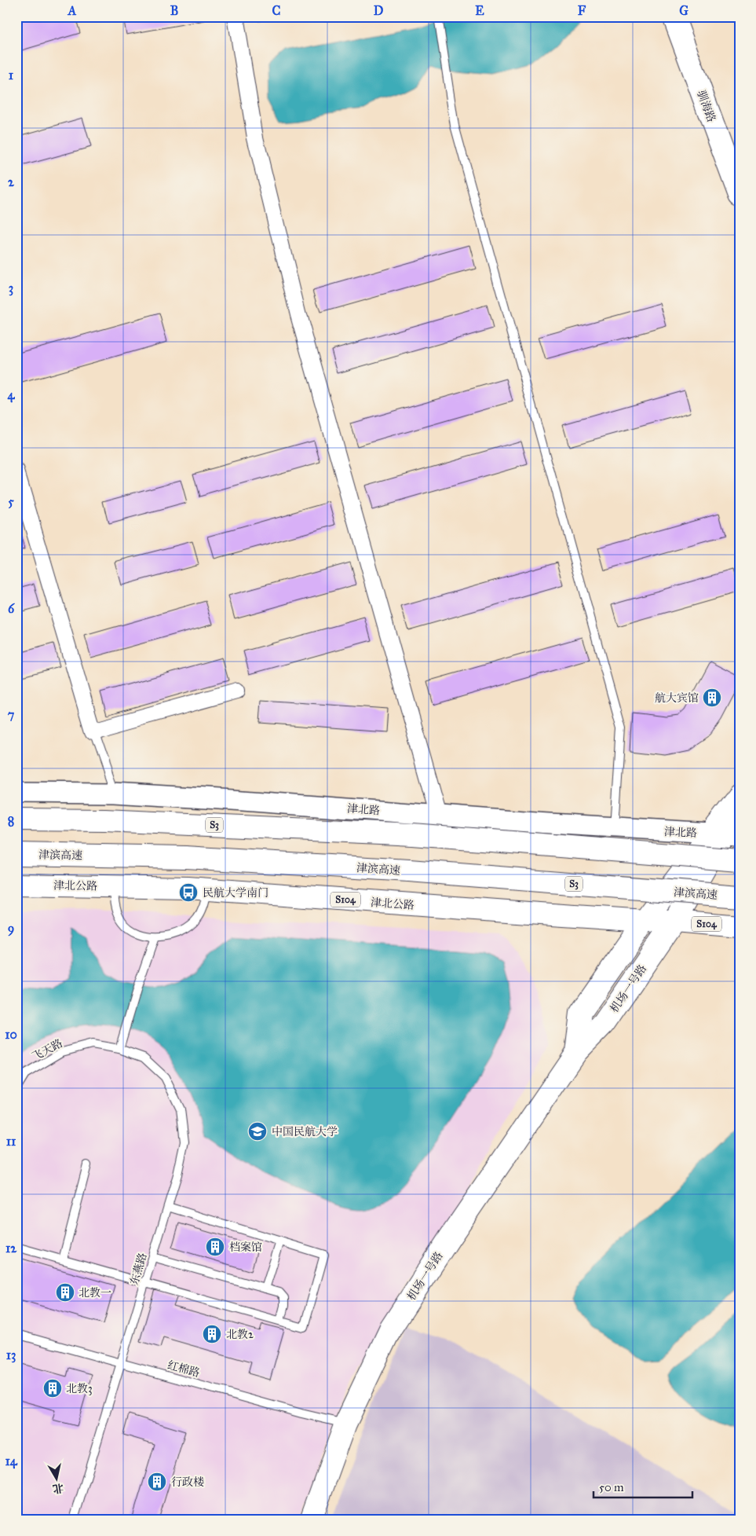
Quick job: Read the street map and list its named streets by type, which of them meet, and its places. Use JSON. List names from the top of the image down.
{
  "streets": {
    "main road": [
      "驯海路",
      "S3",
      "津滨高速",
      "津北公路",
      "S104",
      "机场一号路"
    ],
    "street": ["津北路"],
    "lane": ["飞天路", "东燕路", "红棉路"]
  },
  "crossings": [
    ["津北路", "S104"],
    ["津北公路", "S104"],
    ["津北公路", "机场一号路"],
    ["S104", "机场一号路"],
    ["机场一号路", "红棉路"],
    ["飞天路", "东燕路"],
    ["东燕路", "红棉路"]
  ],
  "places": {
    "building": [
      "航大宾馆",
      "档案馆",
      "北教一",
      "北教2",
      "北教3",
      "行政楼"
    ],
    "bus stop": ["民航大学南门"],
    "school or university": ["中国民航大学"]
  },
  "scale_bar": "50 m",
  "north": "bottom",
  "grid": {
    "columns": [
      "A",
      "B",
      "C",
      "D",
      "E",
      "F",
      "G"
    ],
    "rows": [
      "1",
      "2",
      "3",
      "4",
      "5",
      "6",
      "7",
      "8",
      "9",
      "10",
      "11",
      "12",
      "13",
      "14"
    ]
  }
}
